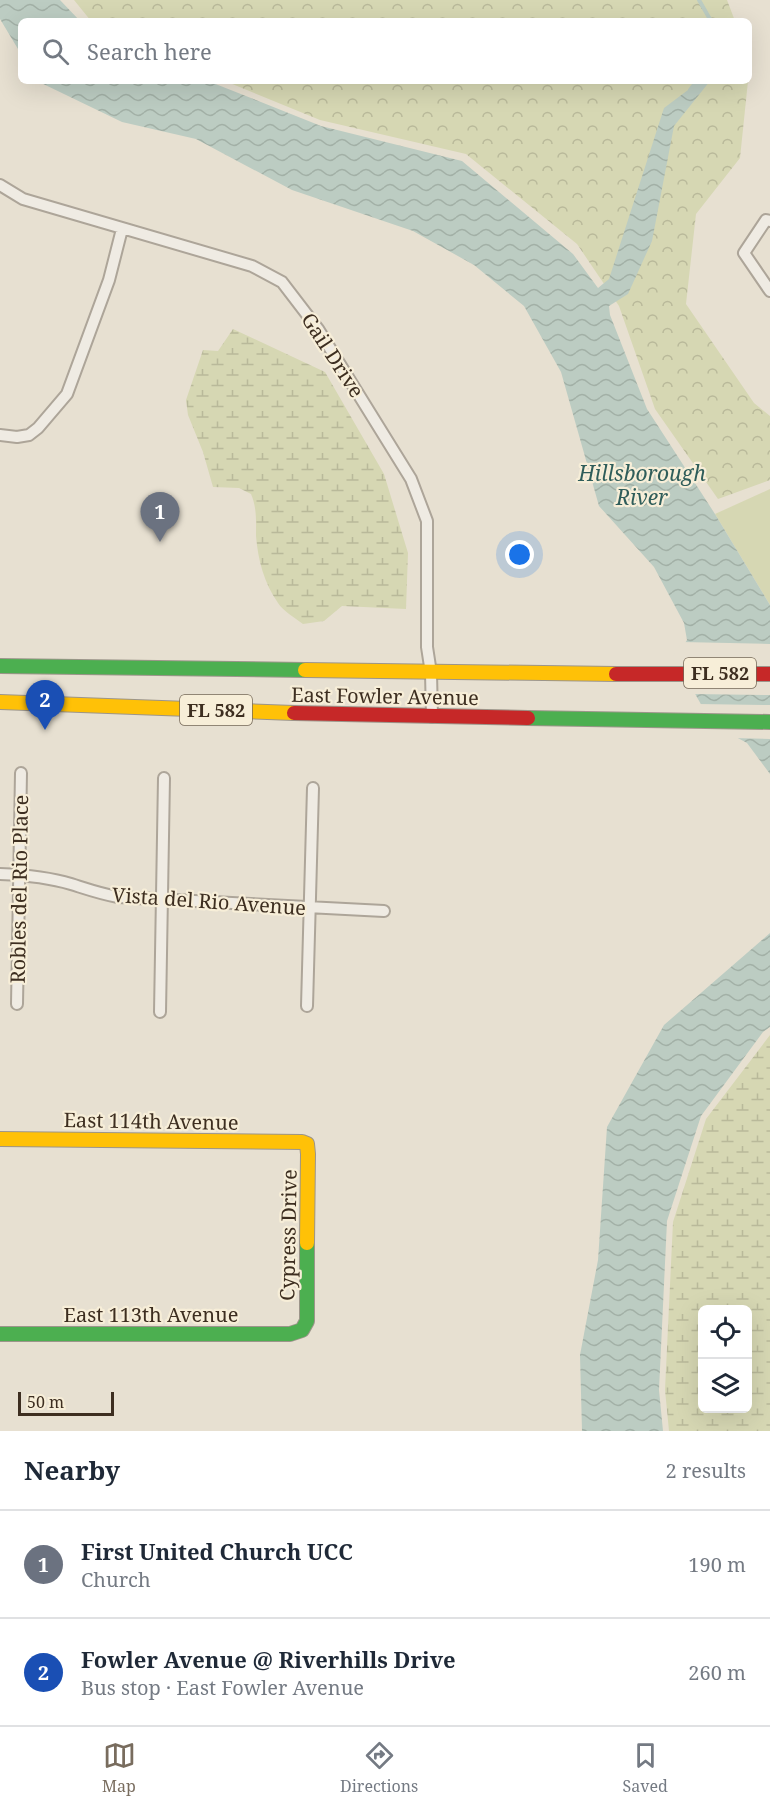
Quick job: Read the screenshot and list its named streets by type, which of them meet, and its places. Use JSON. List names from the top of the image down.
{
  "streets": {
    "main road": [
      "FL 582",
      "East Fowler Avenue",
      "East 114th Avenue",
      "Cypress Drive",
      "East 113th Avenue"
    ],
    "street": ["Gail Drive", "Robles del Rio Place", "Vista del Rio Avenue"]
  },
  "crossings": [
    ["Gail Drive", "East Fowler Avenue"],
    ["Robles del Rio Place", "Vista del Rio Avenue"],
    ["East 114th Avenue", "Cypress Drive"],
    ["Cypress Drive", "East 113th Avenue"]
  ],
  "water": ["Hillsborough River"],
  "scale_bar": "50 m",
  "page": {
    "search": "Search here",
    "pins": ["1", "2"],
    "scale": "50 m",
    "heading": ["Nearby", "2 results"],
    "list": [
      {
        "mark": "1",
        "name": "First United Church UCC",
        "note": "Church",
        "value": "190 m"
      },
      {
        "mark": "2",
        "name": "Fowler Avenue @ Riverhills Drive",
        "note": "Bus stop · East Fowler Avenue",
        "value": "260 m"
      }
    ],
    "nav": ["Map", "Directions", "Saved"]
  }
}
